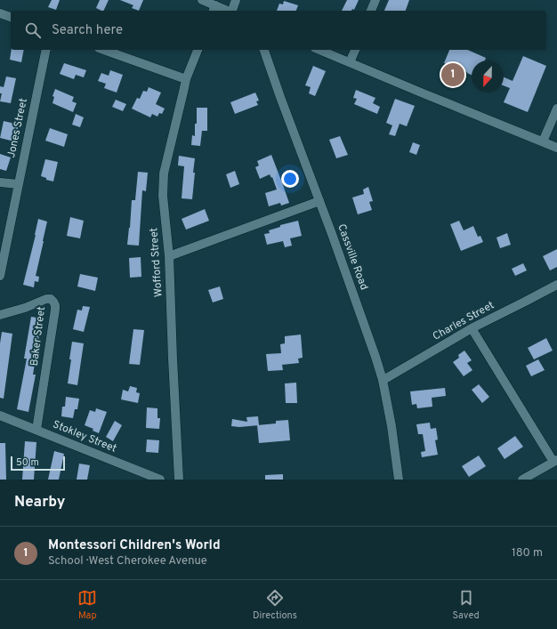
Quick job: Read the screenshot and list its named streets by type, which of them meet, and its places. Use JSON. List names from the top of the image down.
{
  "streets": {
    "street": [
      "Jones Street",
      "Cassville Road",
      "Wofford Street",
      "Charles Street",
      "Baker Street",
      "Stokley Street"
    ]
  },
  "crossings": [
    ["Cassville Road", "Charles Street"],
    ["Baker Street", "Stokley Street"]
  ],
  "scale_bar": "50 m",
  "north": "bottom",
  "page": {
    "search": "Search here",
    "pins": "1",
    "scale": "50 m",
    "heading": "Nearby",
    "list": [
      {
        "mark": "1",
        "name": "Montessori Children's World",
        "note": "School · West Cherokee Avenue",
        "value": "180 m"
      }
    ],
    "nav": ["Map", "Directions", "Saved"]
  }
}
